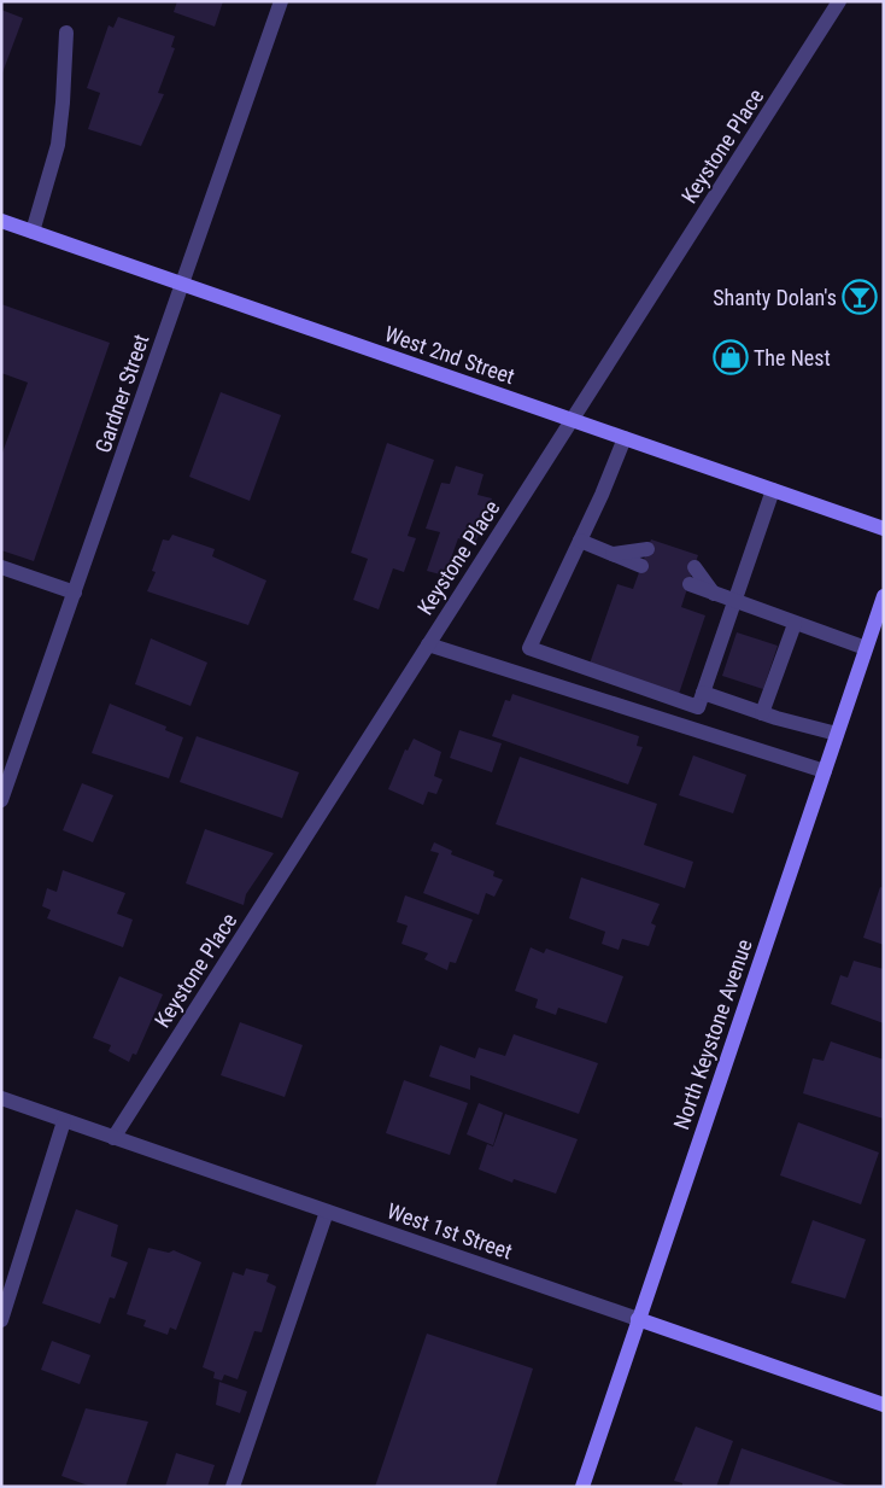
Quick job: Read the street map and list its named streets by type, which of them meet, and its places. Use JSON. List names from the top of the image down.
{
  "streets": {
    "street": [
      "Keystone Place",
      "West 2nd Street",
      "Gardner Street",
      "North Keystone Avenue",
      "West 1st Street"
    ]
  },
  "crossings": [
    ["Keystone Place", "West 2nd Street"],
    ["Keystone Place", "West 1st Street"],
    ["West 2nd Street", "Gardner Street"],
    ["North Keystone Avenue", "West 1st Street"]
  ],
  "places": {
    "bar": ["Shanty Dolan's"],
    "shop": ["The Nest"]
  }
}
